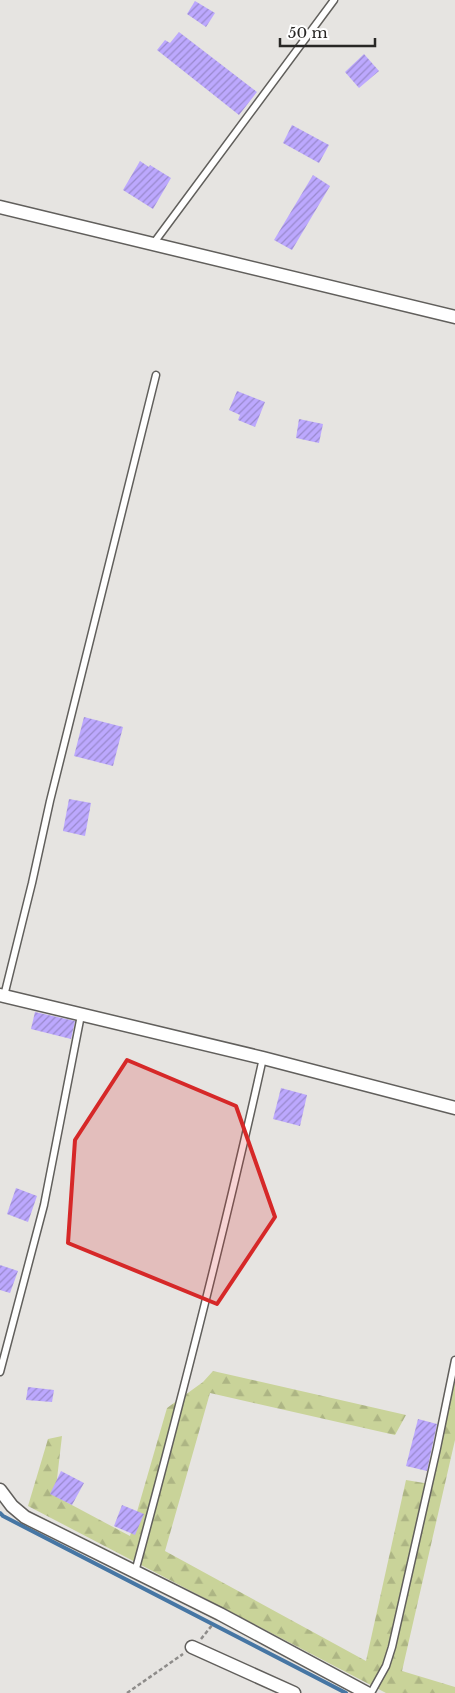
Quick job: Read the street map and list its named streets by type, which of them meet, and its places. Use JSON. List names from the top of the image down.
{
  "scale_bar": "50 m"
}
